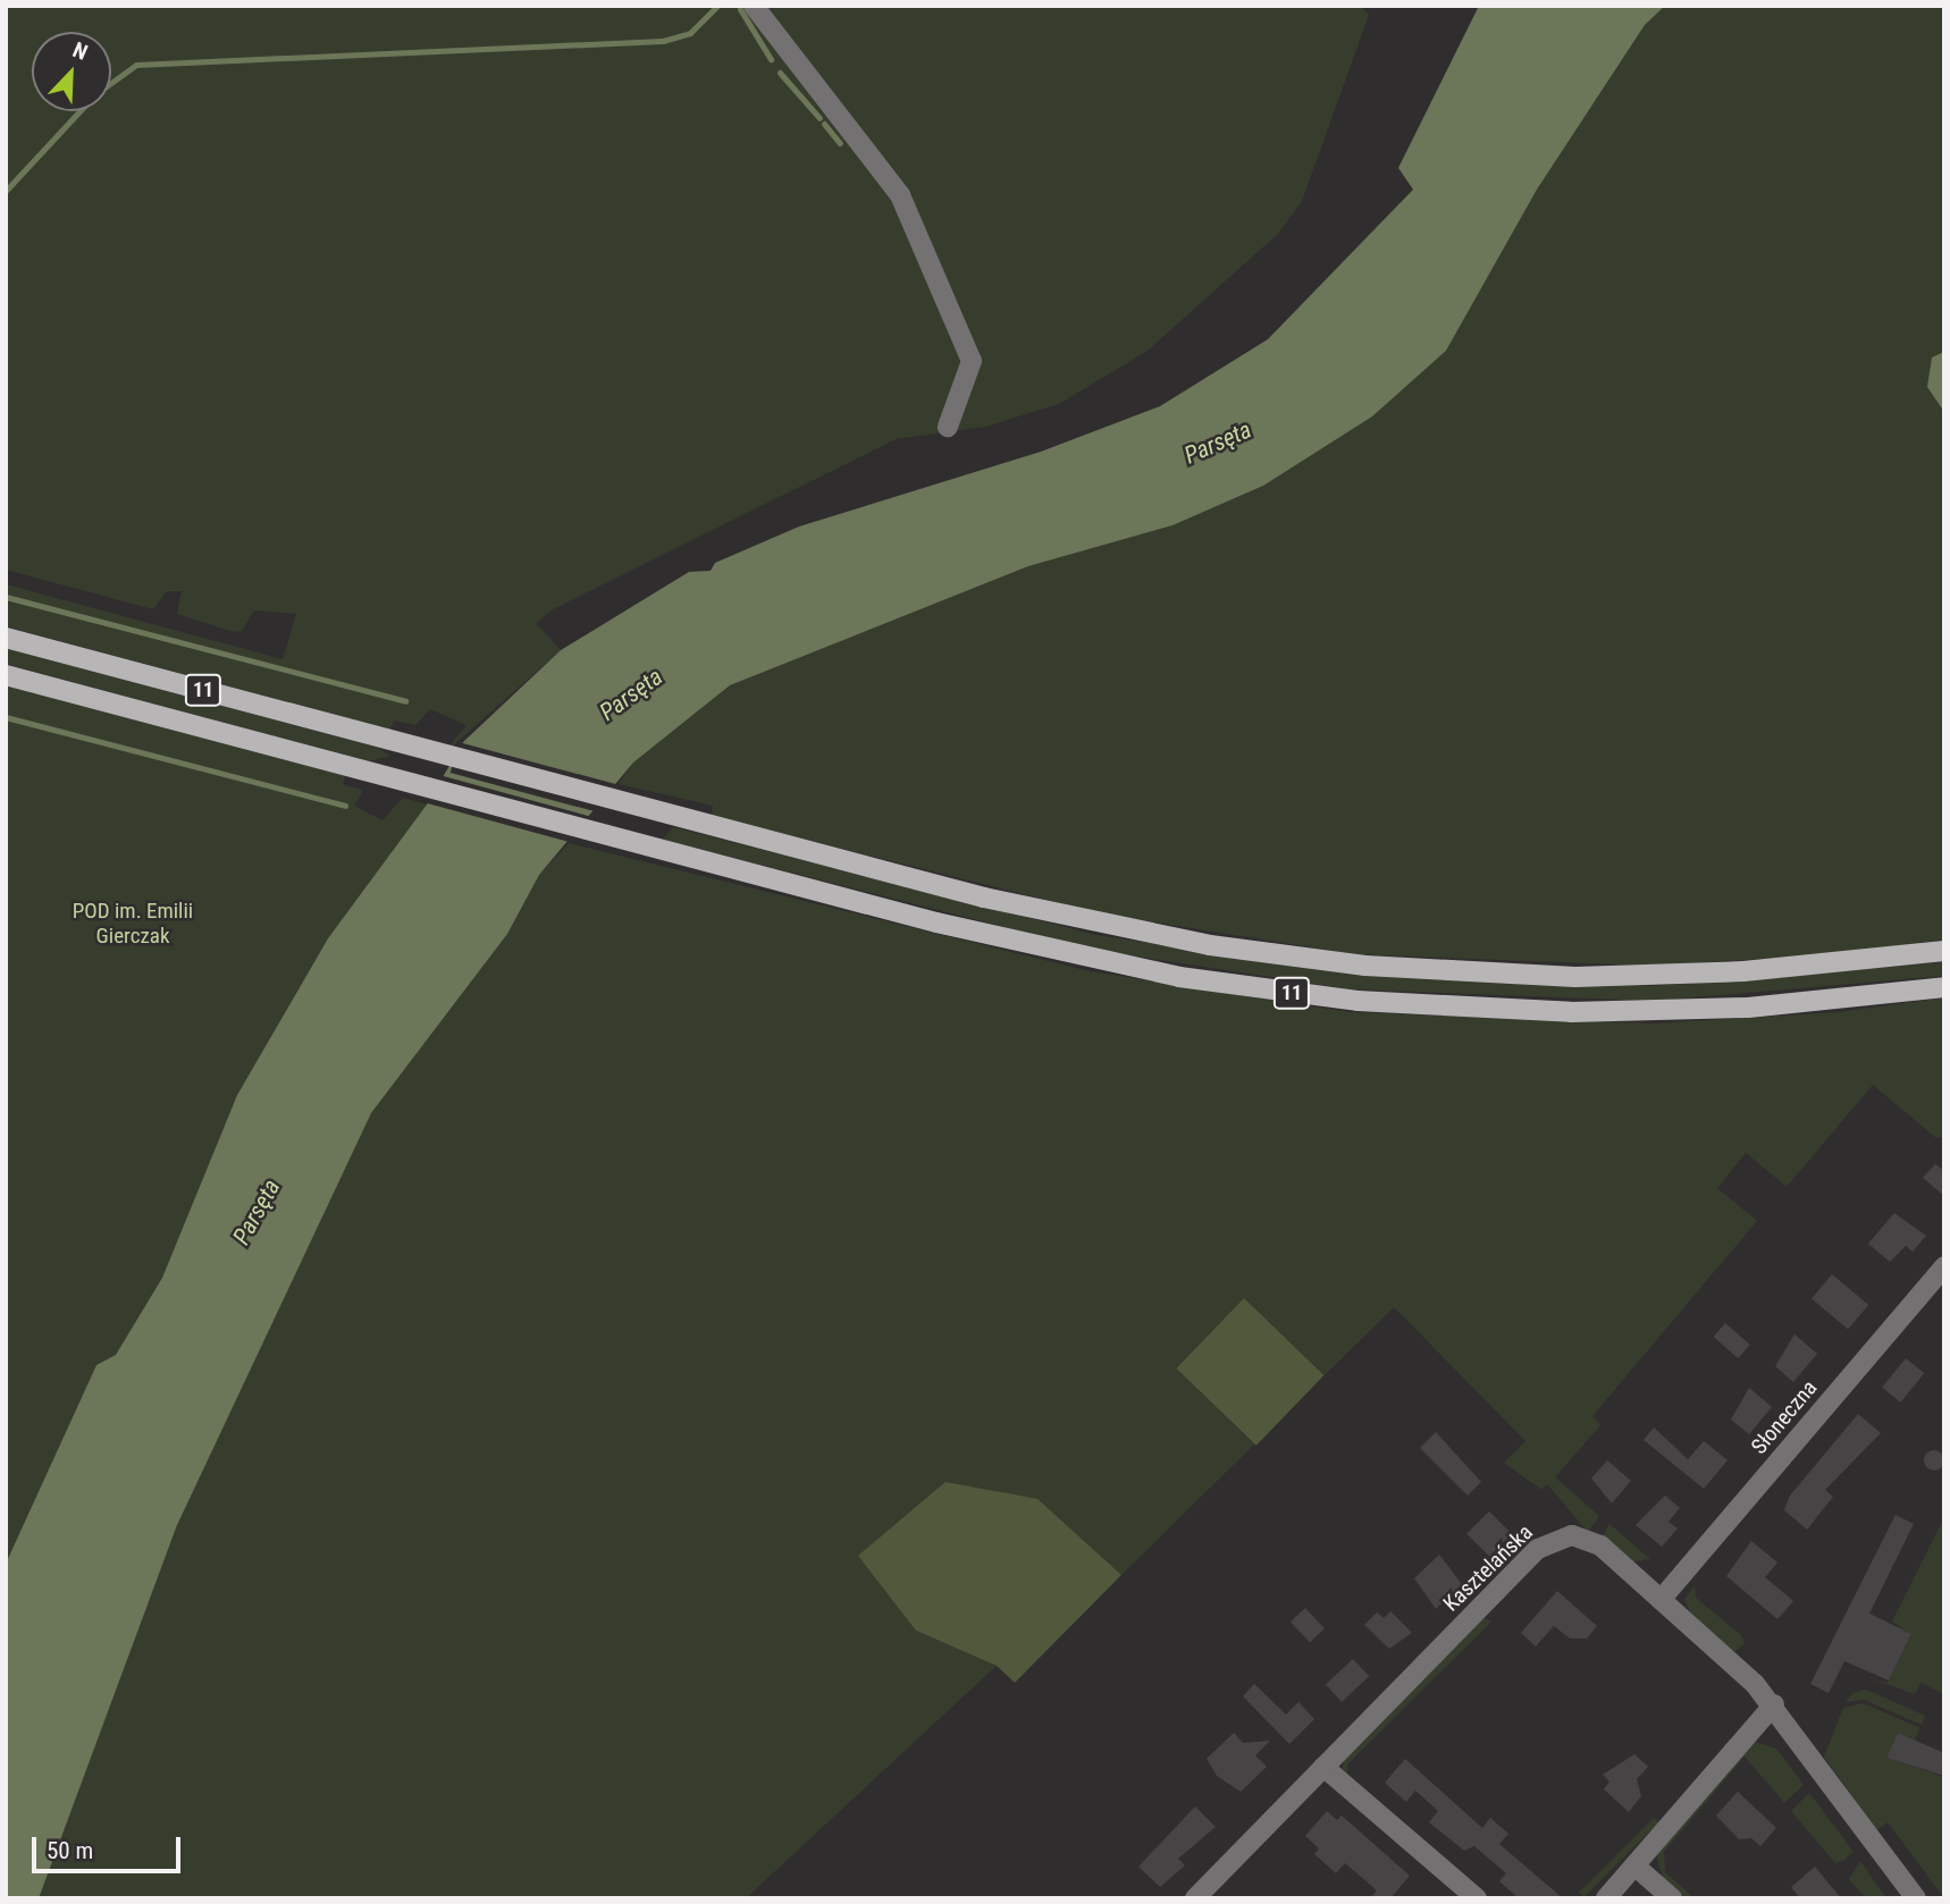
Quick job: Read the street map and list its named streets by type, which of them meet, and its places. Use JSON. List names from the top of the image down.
{
  "streets": {
    "main road": ["11"],
    "street": ["Słoneczna", "Kasztelańska"]
  },
  "crossings": [
    ["Słoneczna", "Kasztelańska"]
  ],
  "water": ["Parsęta"],
  "parks": ["POD im. Emilii Gierczak"],
  "scale_bar": "50 m",
  "north": "top right"
}
